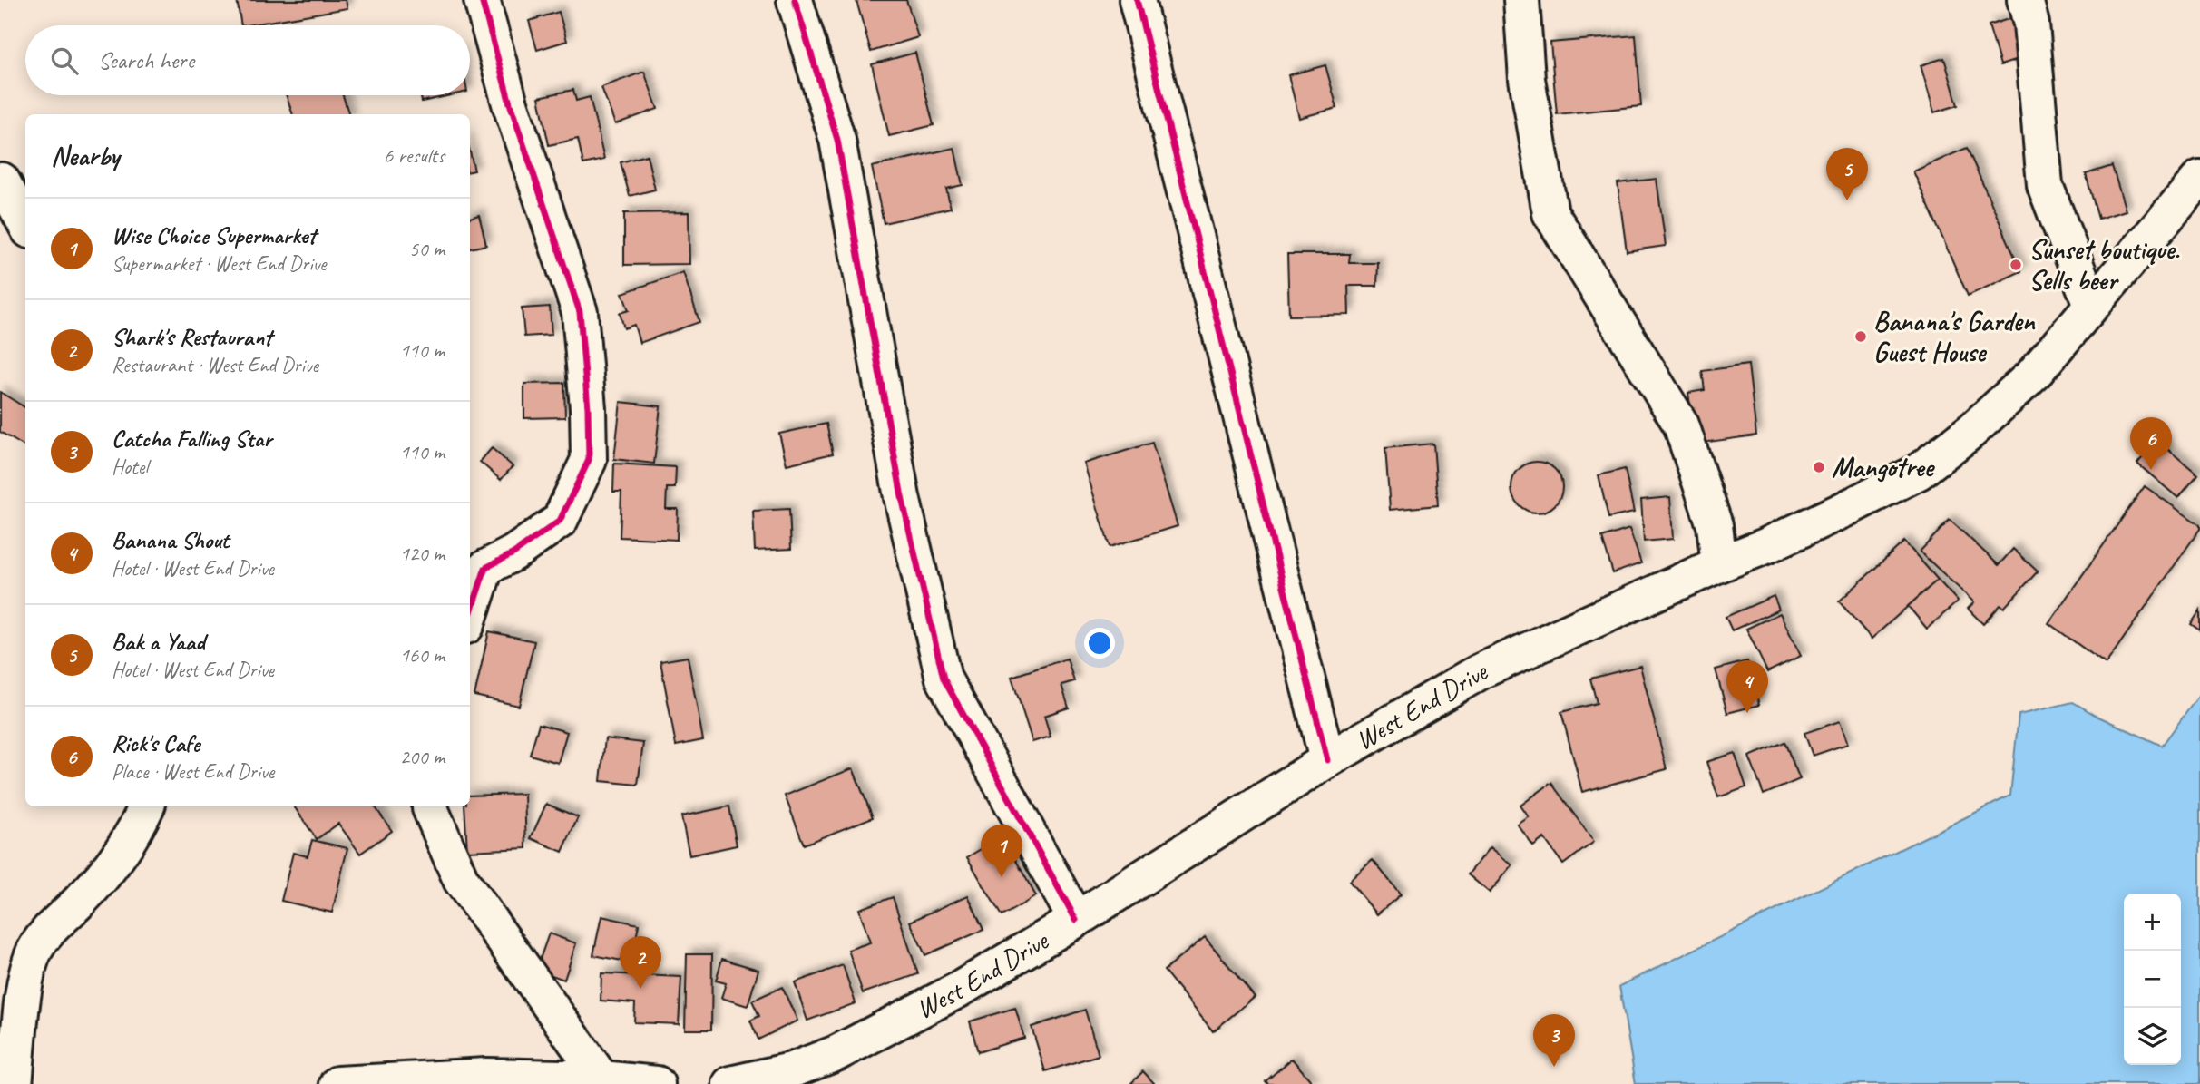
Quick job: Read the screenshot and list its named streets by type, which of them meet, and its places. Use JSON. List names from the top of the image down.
{
  "streets": {
    "street": ["West End Drive"]
  },
  "places": ["Sunset boutique. Sells beer", "Banana's Garden Guest House", "Mangotree"],
  "page": {
    "search": "Search here",
    "heading": ["Nearby", "6 results"],
    "pins": [
      "5",
      "6",
      "4",
      "1",
      "2",
      "3"
    ],
    "list": [
      {
        "mark": "1",
        "name": "Wise Choice Supermarket",
        "note": "Supermarket · West End Drive",
        "value": "50 m"
      },
      {
        "mark": "2",
        "name": "Shark's Restaurant",
        "note": "Restaurant · West End Drive",
        "value": "110 m"
      },
      {
        "mark": "3",
        "name": "Catcha Falling Star",
        "note": "Hotel",
        "value": "110 m"
      },
      {
        "mark": "4",
        "name": "Banana Shout",
        "note": "Hotel · West End Drive",
        "value": "120 m"
      },
      {
        "mark": "5",
        "name": "Bak a Yaad",
        "note": "Hotel · West End Drive",
        "value": "160 m"
      },
      {
        "mark": "6",
        "name": "Rick's Cafe",
        "note": "Place · West End Drive",
        "value": "200 m"
      }
    ],
    "map_buttons": ["+", "−"]
  }
}
